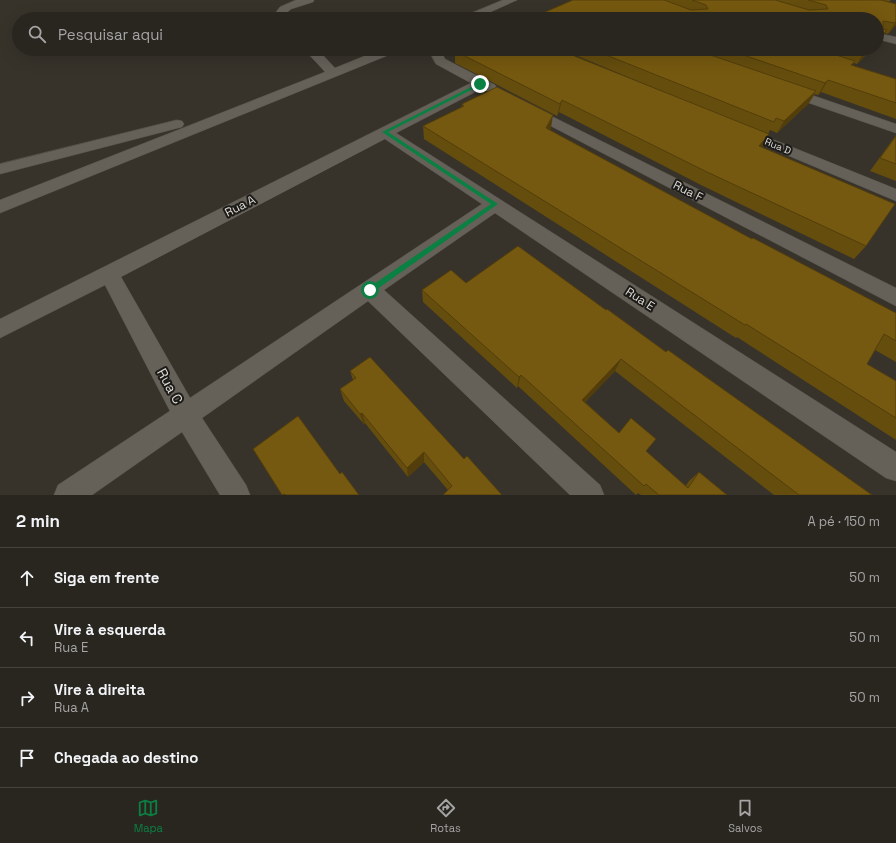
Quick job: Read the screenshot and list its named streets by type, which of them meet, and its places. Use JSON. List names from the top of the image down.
{
  "streets": {
    "street": [
      "Rua D",
      "Rua F",
      "Rua A",
      "Rua E",
      "Rua C"
    ]
  },
  "crossings": [
    ["Rua F", "Rua A"],
    ["Rua A", "Rua E"],
    ["Rua A", "Rua C"]
  ],
  "page": {
    "search": "Pesquisar aqui",
    "heading": ["2 min", "A pé · 150 m"],
    "list": [
      ["Siga em frente", "50 m"],
      ["Vire à esquerda", "Rua E", "50 m"],
      ["Vire à direita", "Rua A", "50 m"],
      "Chegada ao destino"
    ],
    "nav": ["Mapa", "Rotas", "Salvos"]
  }
}
